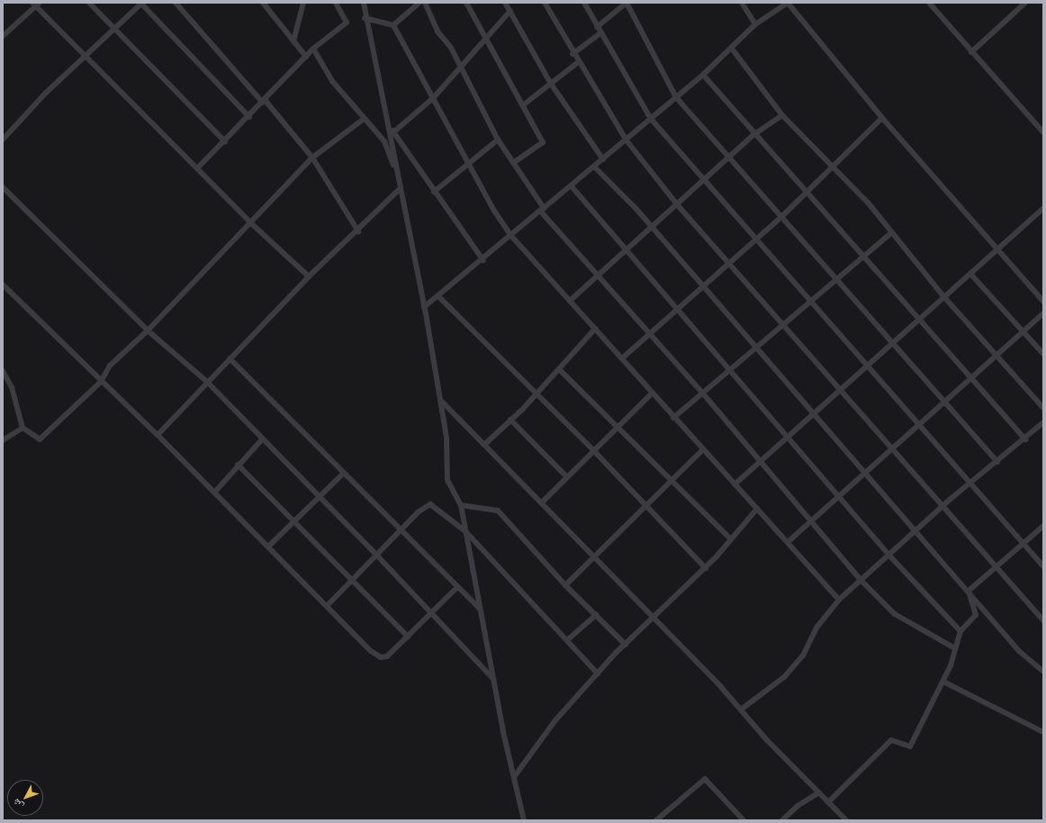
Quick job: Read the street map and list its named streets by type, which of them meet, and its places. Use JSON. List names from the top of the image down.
{
  "north": "bottom left"
}
